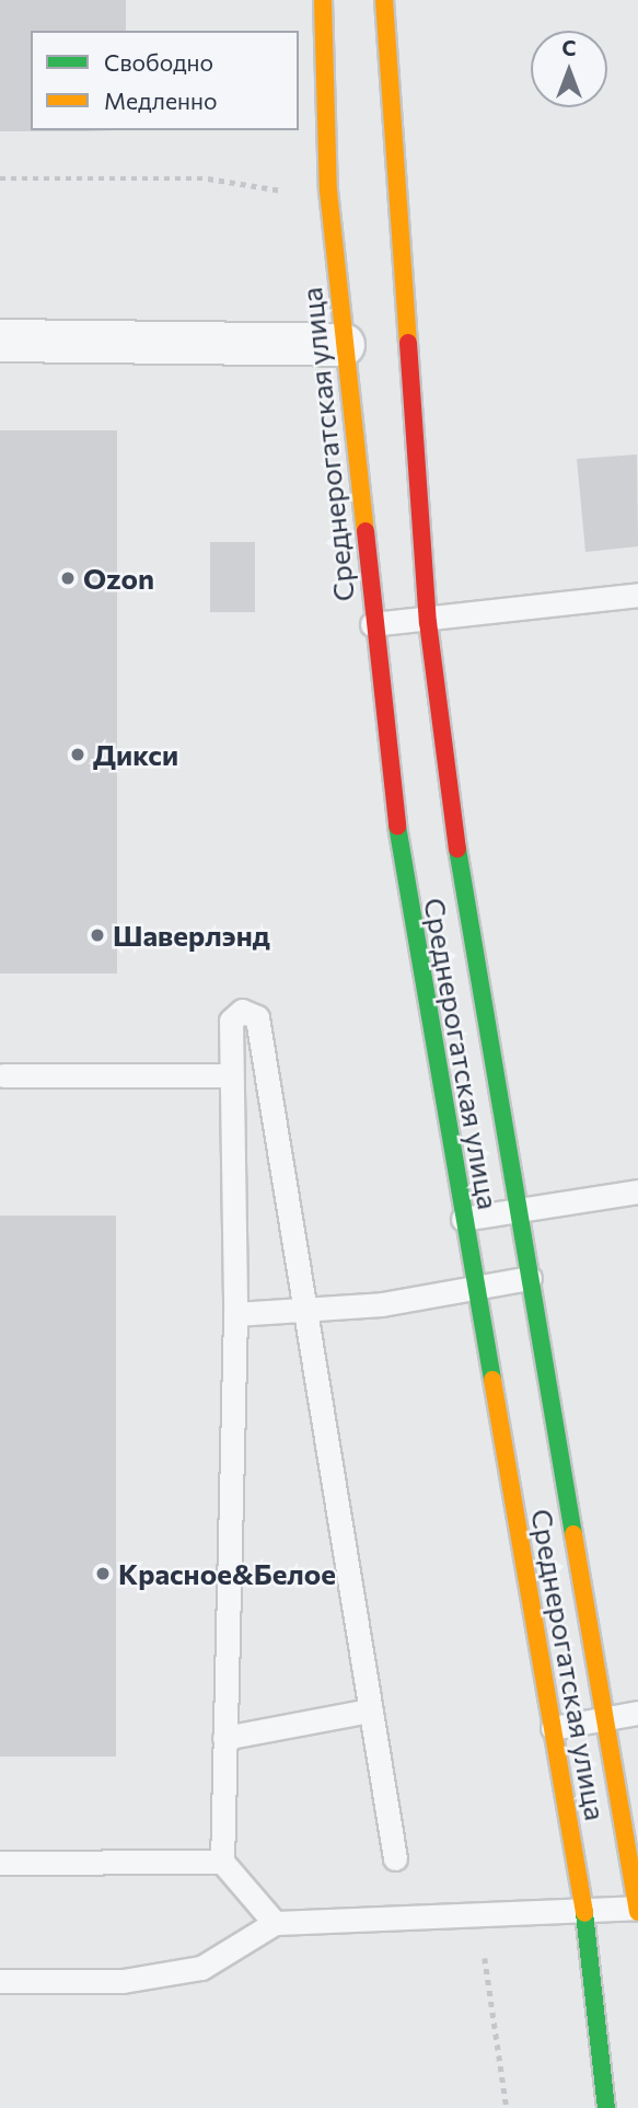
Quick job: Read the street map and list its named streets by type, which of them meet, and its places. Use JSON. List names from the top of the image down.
{
  "streets": {
    "street": ["Среднерогатская улица"]
  },
  "places": [
    "Ozon",
    "Дикси",
    "Шаверлэнд",
    "Красное&Белое"
  ],
  "legend": ["Свободно", "Медленно"],
  "north": "top"
}
